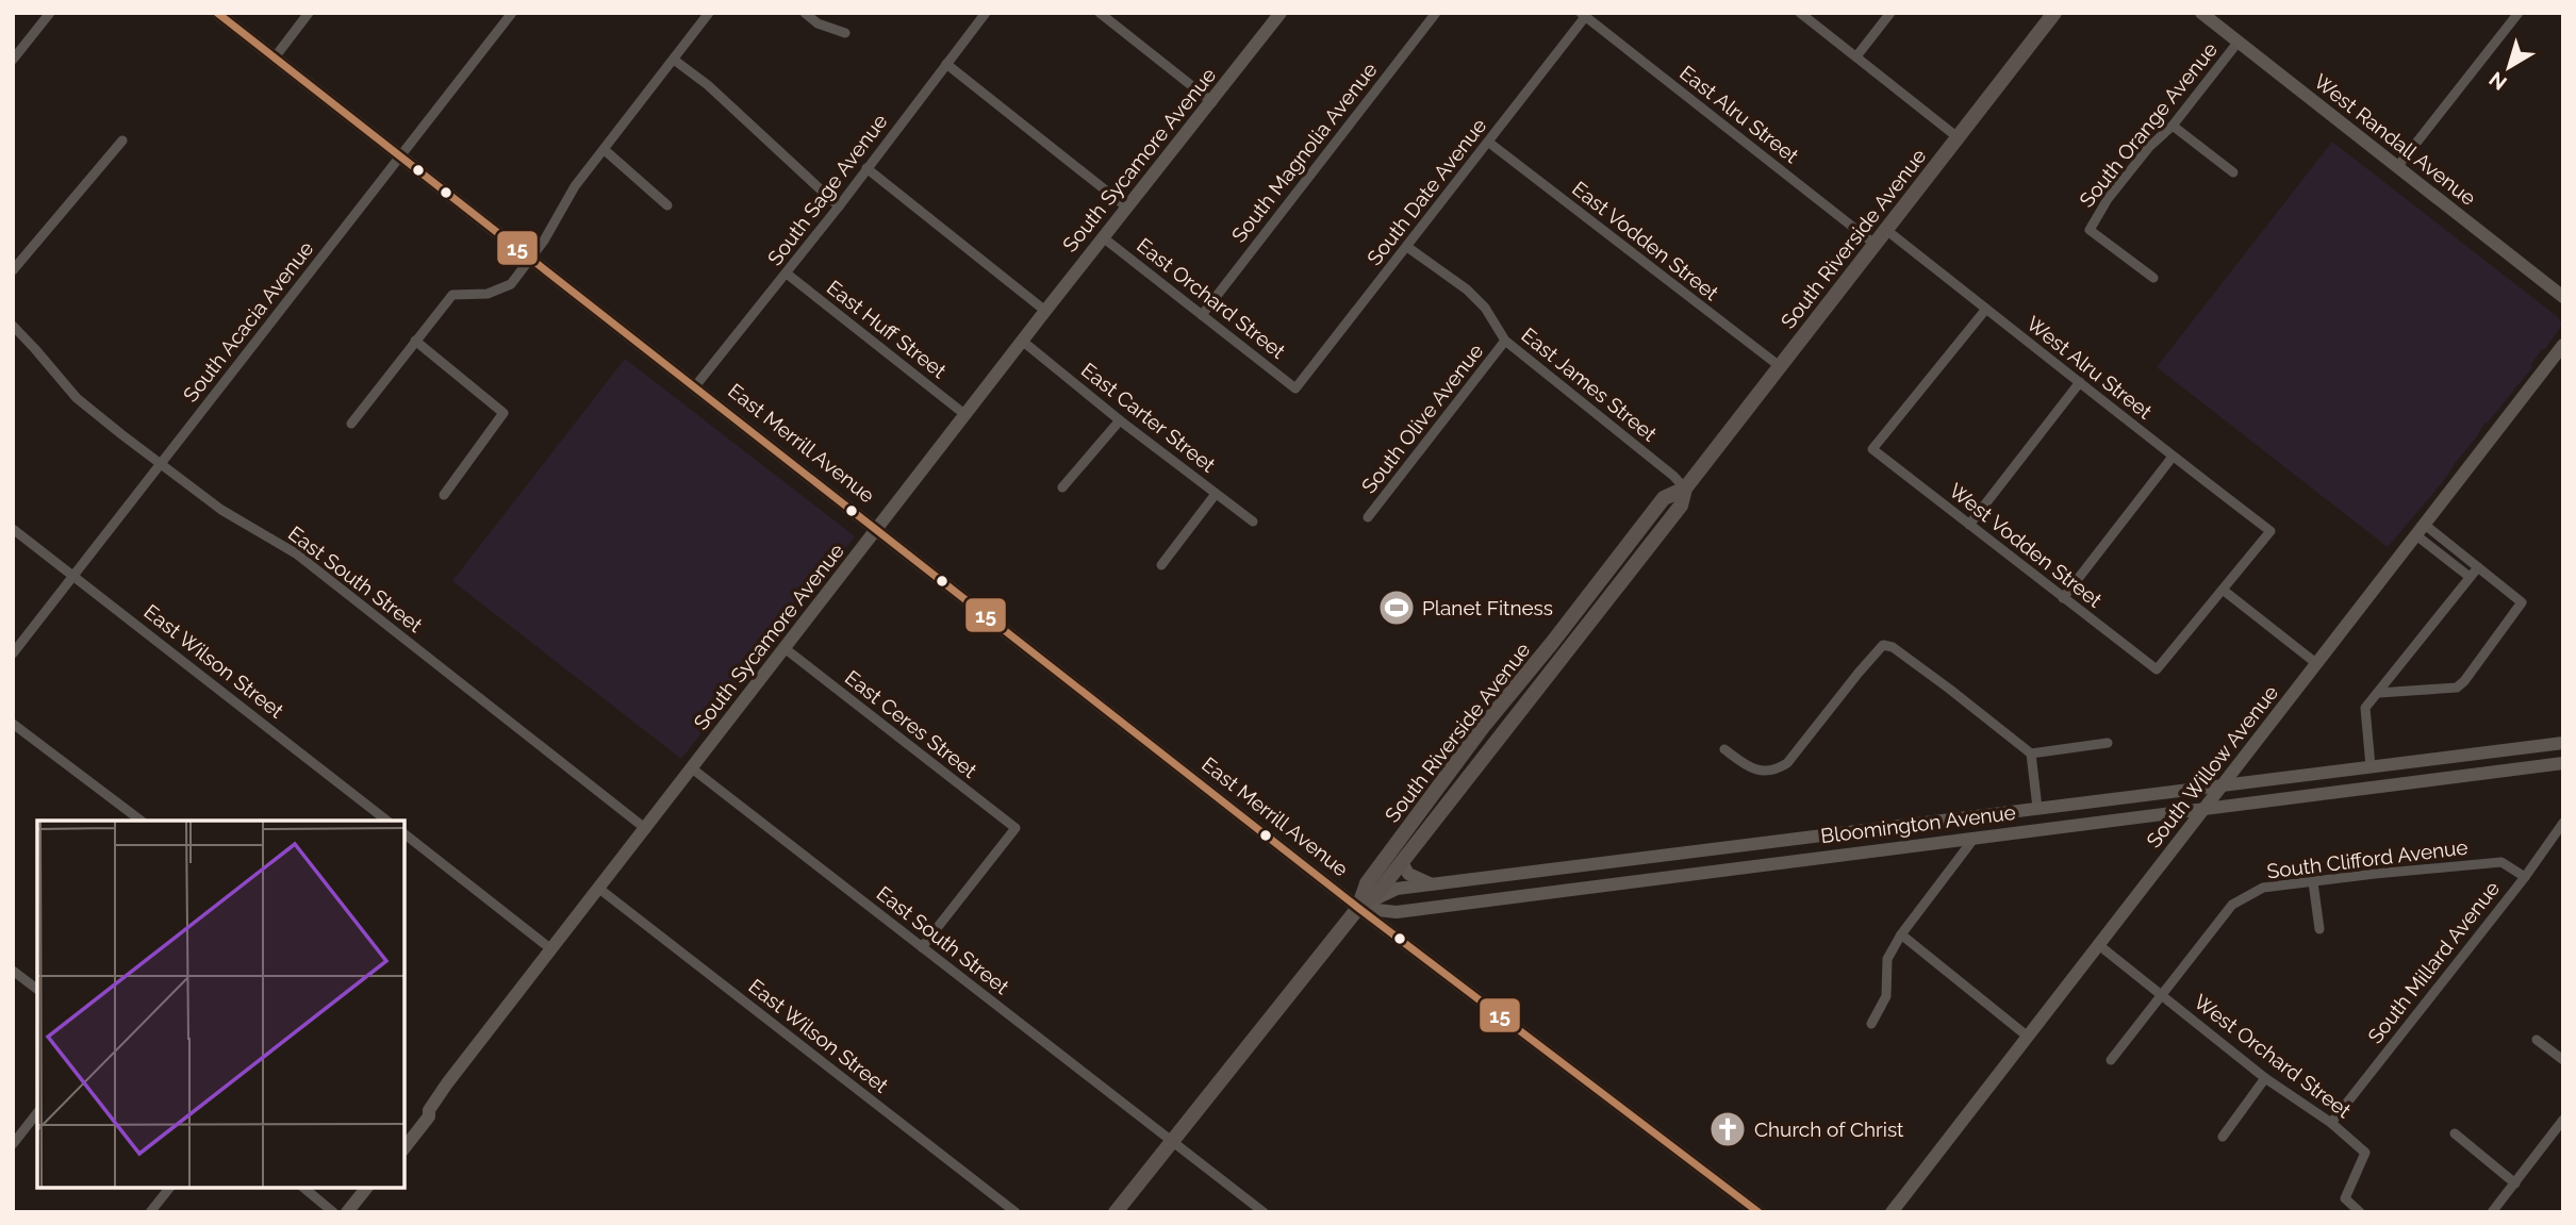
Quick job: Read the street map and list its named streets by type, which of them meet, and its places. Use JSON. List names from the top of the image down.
{
  "streets": {
    "main road": [
      "West Randall Avenue",
      "South Sycamore Avenue",
      "South Riverside Avenue",
      "East Merrill Avenue",
      "South Willow Avenue",
      "Bloomington Avenue"
    ],
    "street": [
      "East Alru Street",
      "South Orange Avenue",
      "South Magnolia Avenue",
      "South Sage Avenue",
      "South Date Avenue",
      "East Vodden Street",
      "East Orchard Street",
      "South Acacia Avenue",
      "East Huff Street",
      "West Alru Street",
      "East James Street",
      "East Carter Street",
      "South Olive Avenue",
      "West Vodden Street",
      "East South Street",
      "East Wilson Street",
      "East Ceres Street",
      "South Clifford Avenue",
      "South Millard Avenue",
      "West Orchard Street"
    ]
  },
  "crossings": [
    ["East Alru Street", "South Date Avenue"],
    ["East Alru Street", "South Riverside Avenue"],
    ["South Orange Avenue", "West Randall Avenue"],
    ["South Magnolia Avenue", "East Orchard Street"],
    ["South Sycamore Avenue", "East Orchard Street"],
    ["South Sycamore Avenue", "East Huff Street"],
    ["South Sycamore Avenue", "East Carter Street"],
    ["South Sycamore Avenue", "East Merrill Avenue"],
    ["South Sycamore Avenue", "East South Street"],
    ["South Sycamore Avenue", "East Wilson Street"],
    ["South Sycamore Avenue", "East Ceres Street"],
    ["South Sage Avenue", "East Huff Street"],
    ["South Sage Avenue", "East Merrill Avenue"],
    ["South Date Avenue", "East Vodden Street"],
    ["South Date Avenue", "East Orchard Street"],
    ["South Date Avenue", "East James Street"],
    ["South Riverside Avenue", "East Vodden Street"],
    ["South Riverside Avenue", "West Alru Street"],
    ["South Riverside Avenue", "East James Street"],
    ["South Riverside Avenue", "East Merrill Avenue"],
    ["South Riverside Avenue", "East South Street"],
    ["South Riverside Avenue", "Bloomington Avenue"],
    ["South Acacia Avenue", "East Merrill Avenue"],
    ["South Acacia Avenue", "East South Street"],
    ["South Acacia Avenue", "East Wilson Street"],
    ["West Alru Street", "West Vodden Street"],
    ["East James Street", "South Olive Avenue"],
    ["East Merrill Avenue", "Bloomington Avenue"],
    ["East South Street", "East Ceres Street"],
    ["South Willow Avenue", "Bloomington Avenue"],
    ["South Willow Avenue", "West Orchard Street"],
    ["South Clifford Avenue", "South Millard Avenue"],
    ["South Clifford Avenue", "West Orchard Street"],
    ["South Millard Avenue", "West Orchard Street"]
  ],
  "places": {
    "sports": ["Planet Fitness"],
    "church": ["Church of Christ"]
  },
  "lines": ["transit line 15"],
  "north": "bottom left"
}
